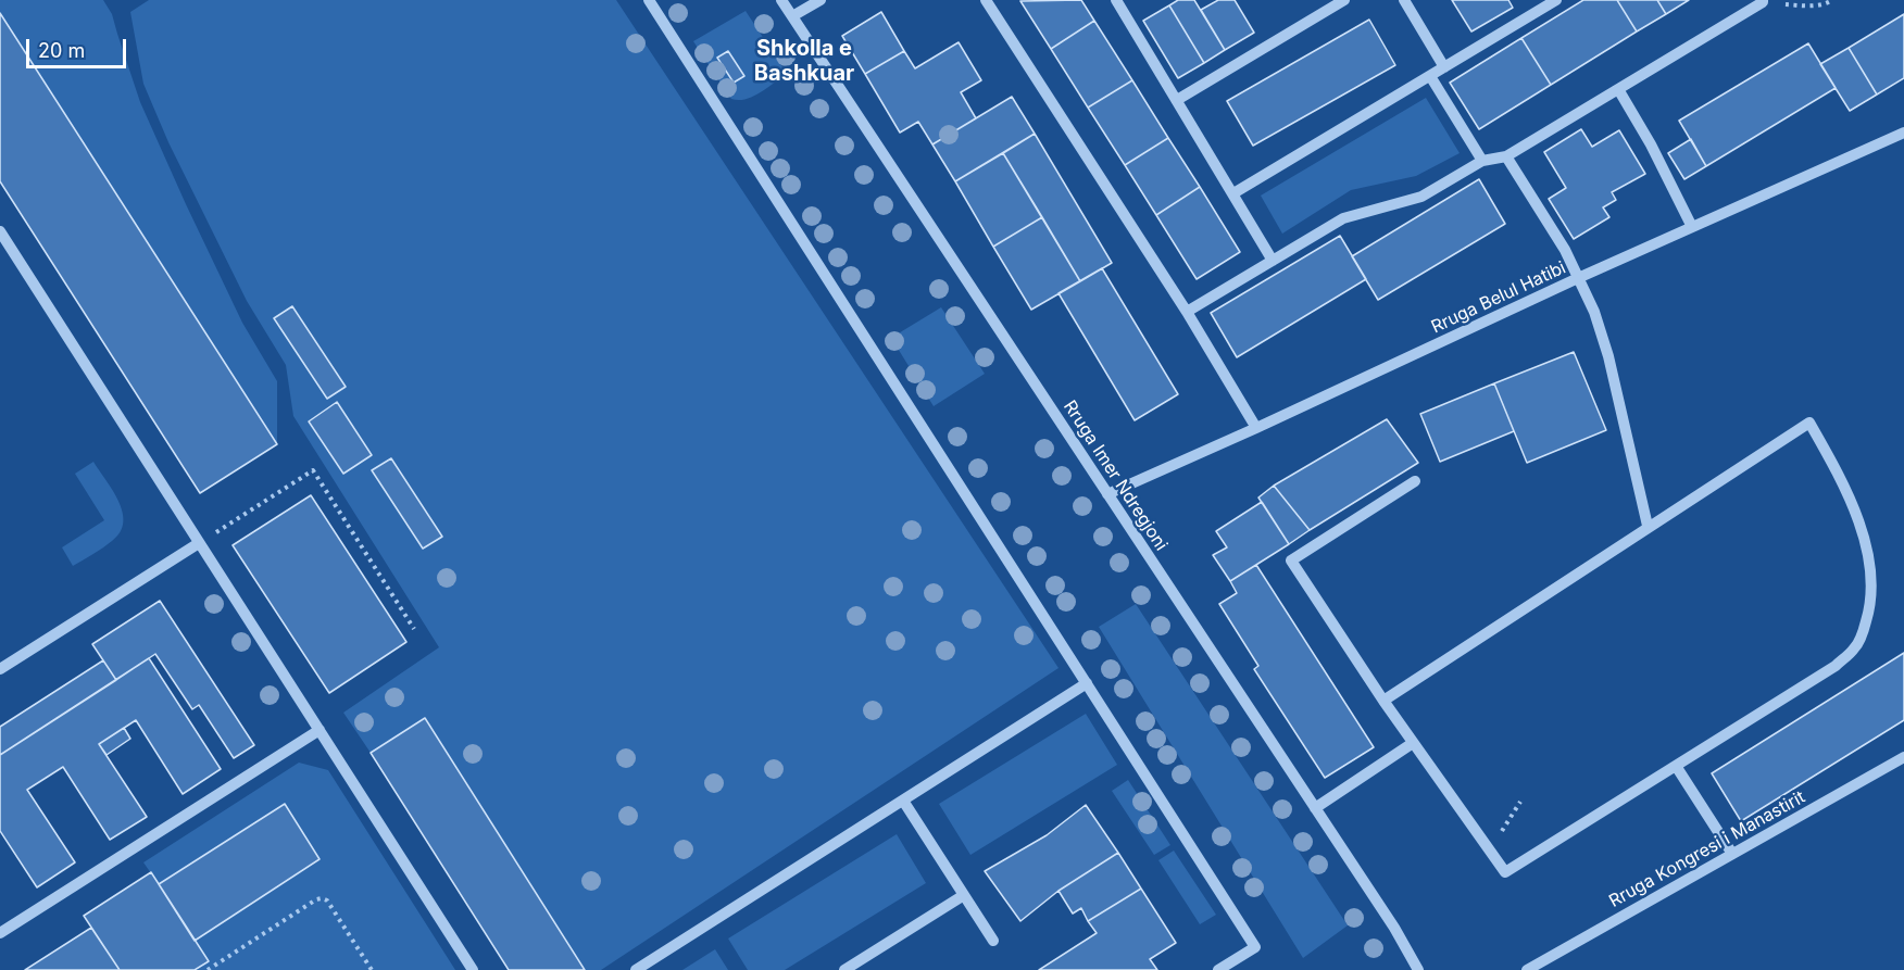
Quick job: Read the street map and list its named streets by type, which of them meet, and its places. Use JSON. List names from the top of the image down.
{
  "streets": {
    "street": ["Rruga Belul Hatibi", "Rruga Imer Ndregjoni", "Rruga Kongresi i Manastirit"]
  },
  "crossings": [
    ["Rruga Belul Hatibi", "Rruga Imer Ndregjoni"]
  ],
  "districts": ["Shkolla e Bashkuar"],
  "scale_bar": "20 m"
}
